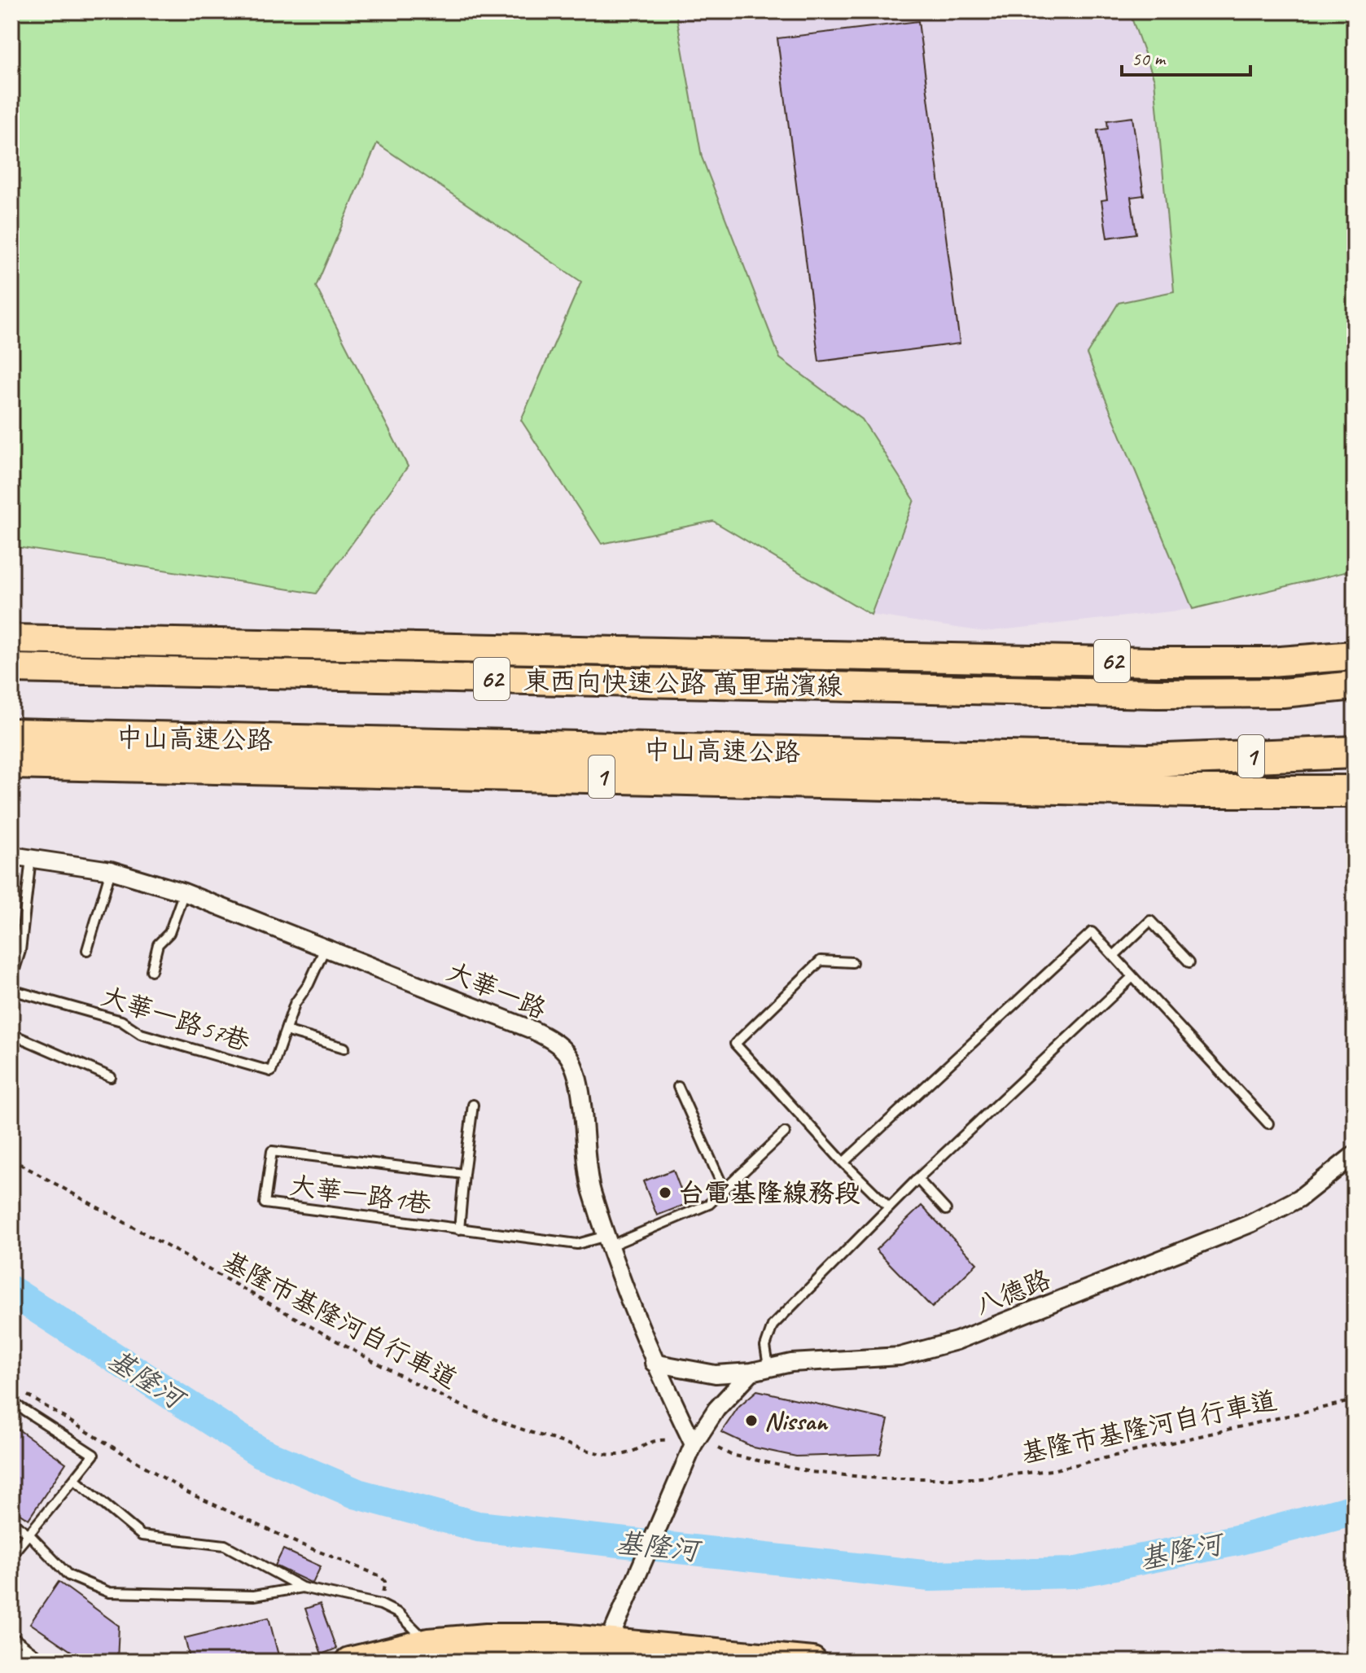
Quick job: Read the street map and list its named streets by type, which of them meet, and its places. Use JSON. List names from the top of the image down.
{
  "streets": {
    "highway": ["中山高速公路", "1"],
    "main road": ["62", "東西向快速公路 萬里瑞濱線"],
    "street": ["大華一路", "八德路"],
    "lane": ["大華一路57巷", "大華一路1巷"],
    "path": ["基隆市基隆河自行車道"]
  },
  "crossings": [
    ["大華一路", "大華一路57巷"],
    ["大華一路", "大華一路1巷"],
    ["大華一路", "八德路"]
  ],
  "water": ["基隆河"],
  "places": ["台電基隆線務段", "Nissan"],
  "scale_bar": "50 m"
}
